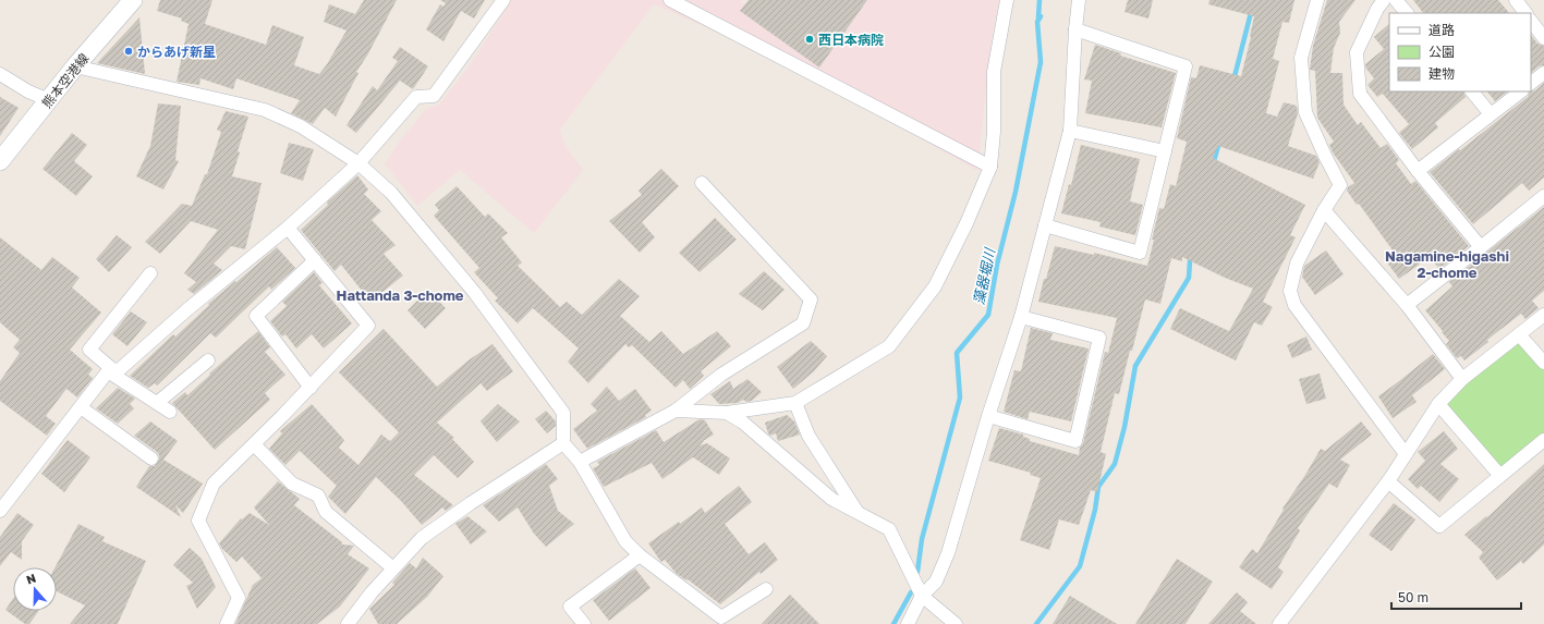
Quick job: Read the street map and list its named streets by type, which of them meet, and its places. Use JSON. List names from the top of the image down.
{
  "streets": {
    "main road": ["熊本空港線"]
  },
  "districts": ["Nagamine-higashi 2-chome", "Hattanda 3-chome"],
  "water": ["藻器堀川"],
  "places": ["西日本病院", "からあげ新星"],
  "legend": ["道路", "公園", "建物"],
  "scale_bar": "50 m",
  "north": "top"
}
